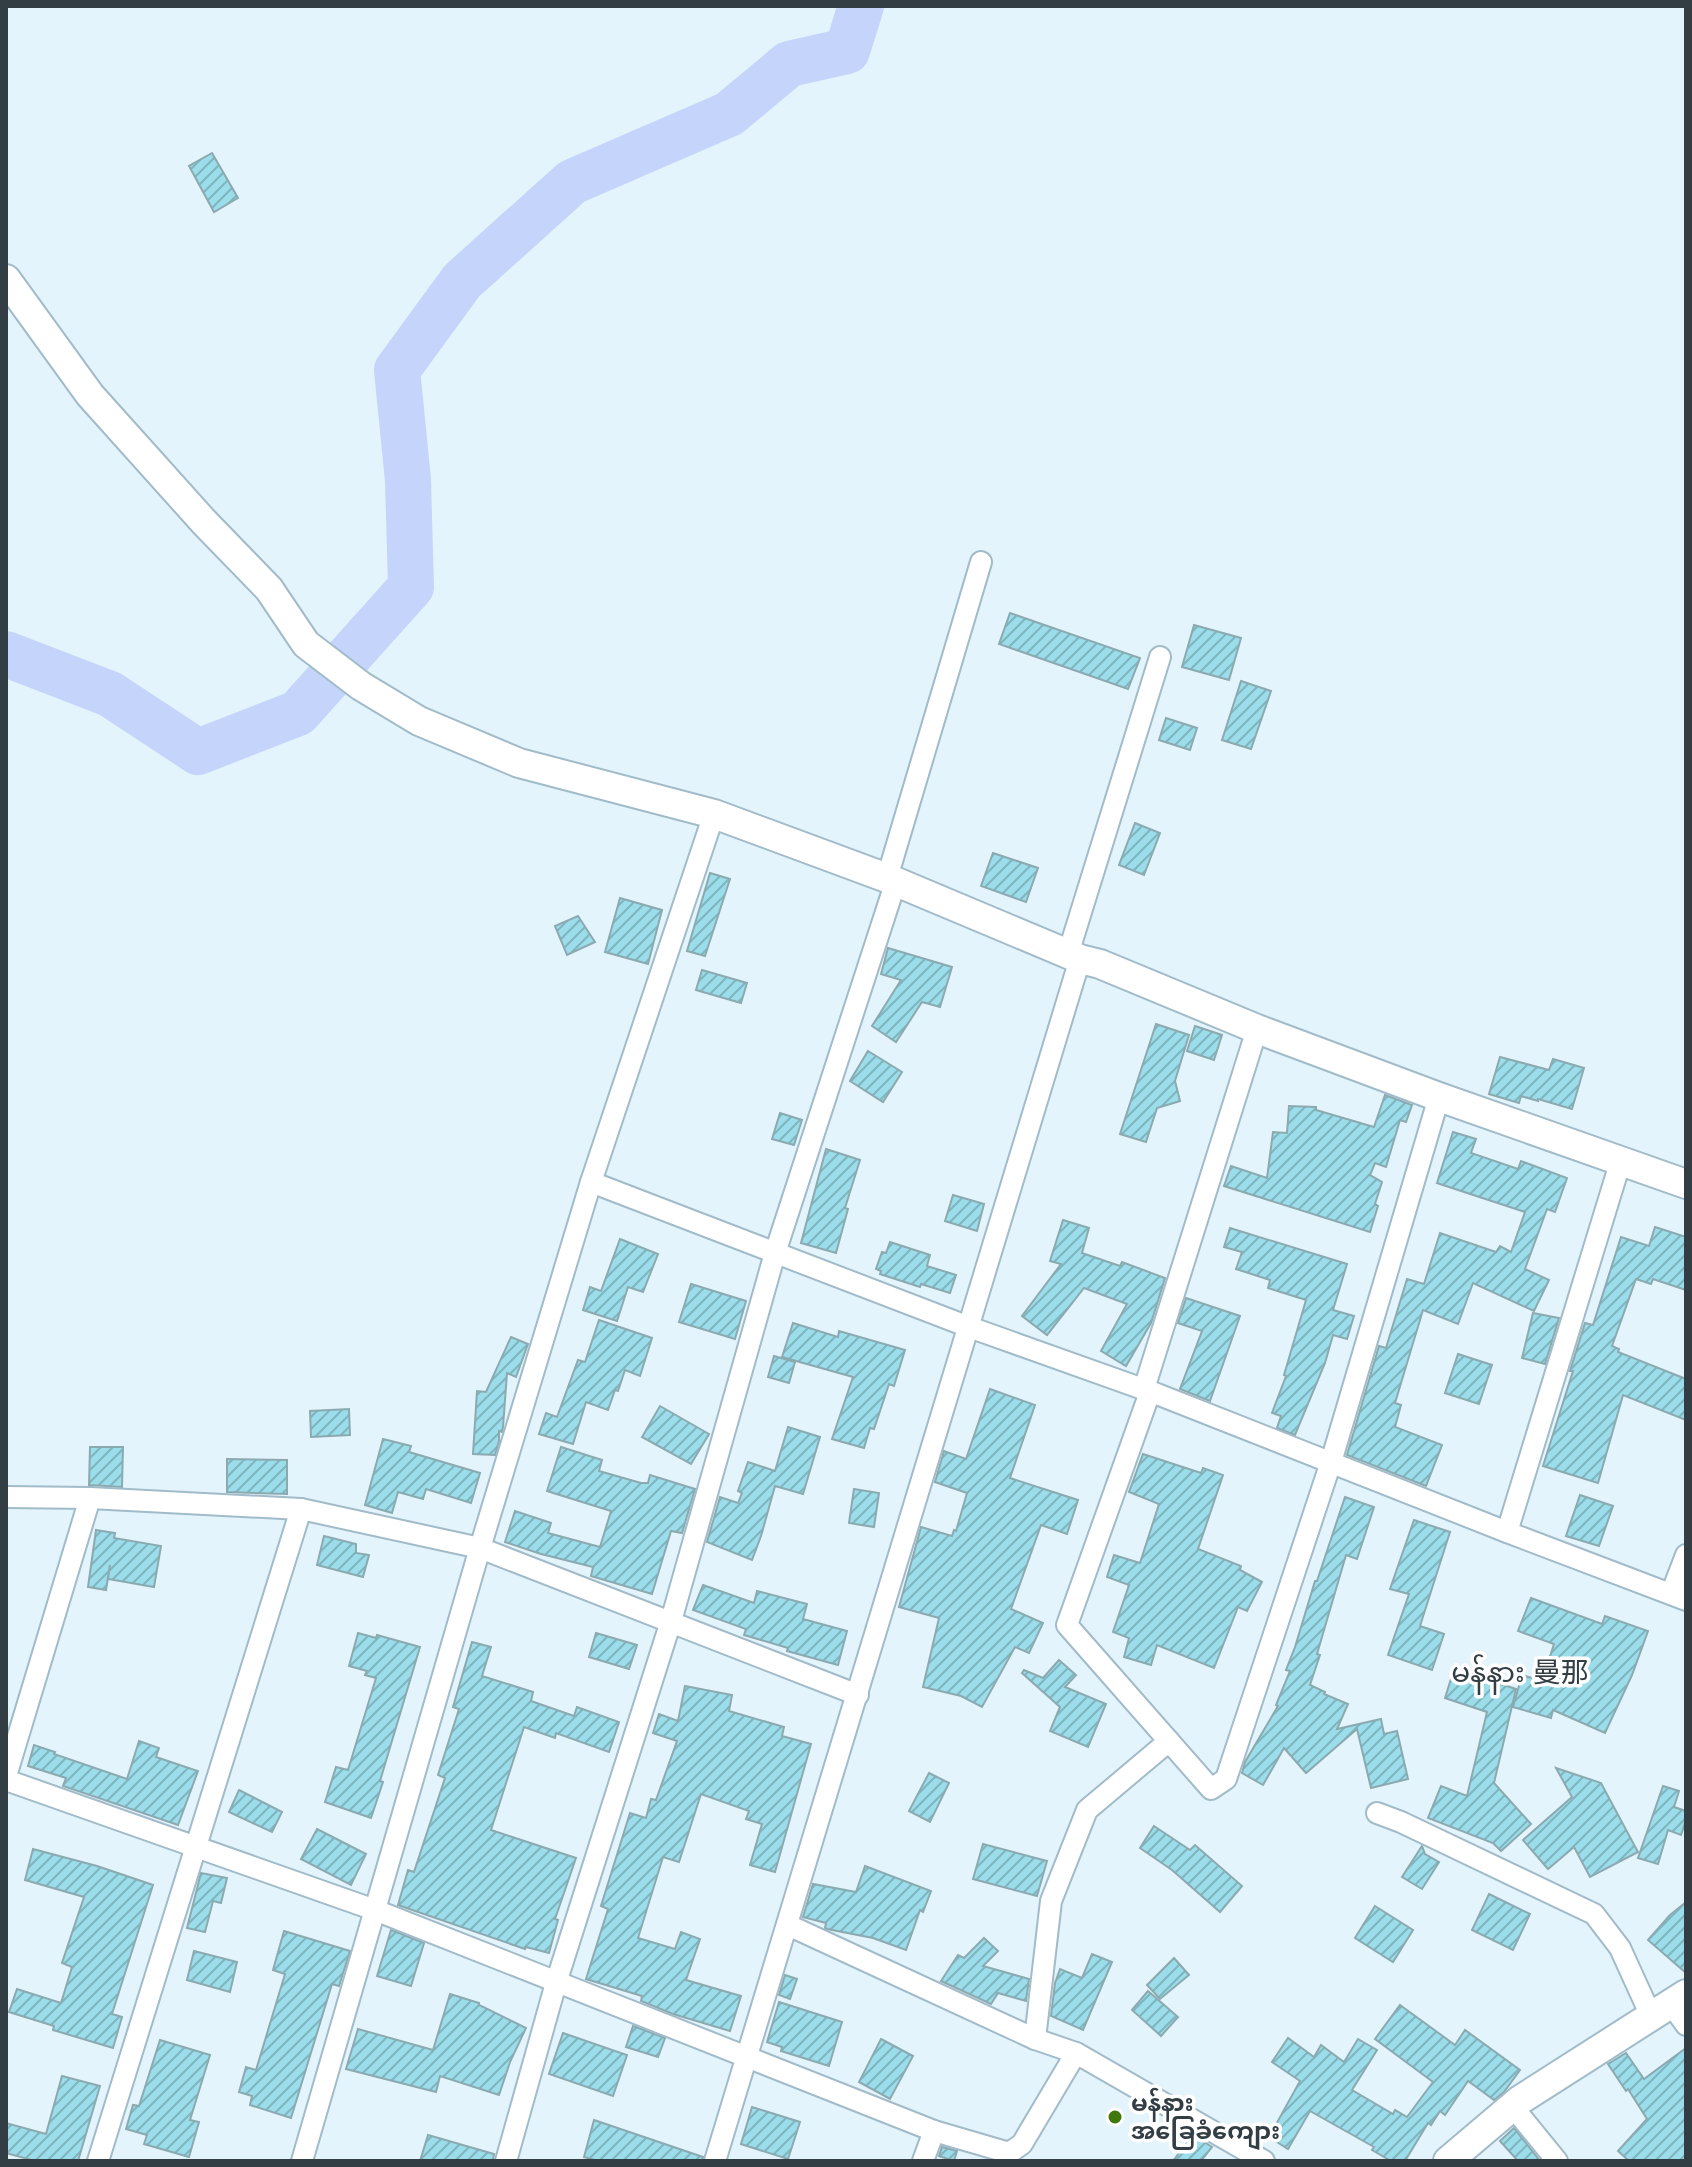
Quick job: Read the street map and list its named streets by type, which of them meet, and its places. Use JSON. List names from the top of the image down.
{
  "districts": ["မန်နား 曼那"],
  "places": ["မန်နား အခြေခံကျေား"]
}
